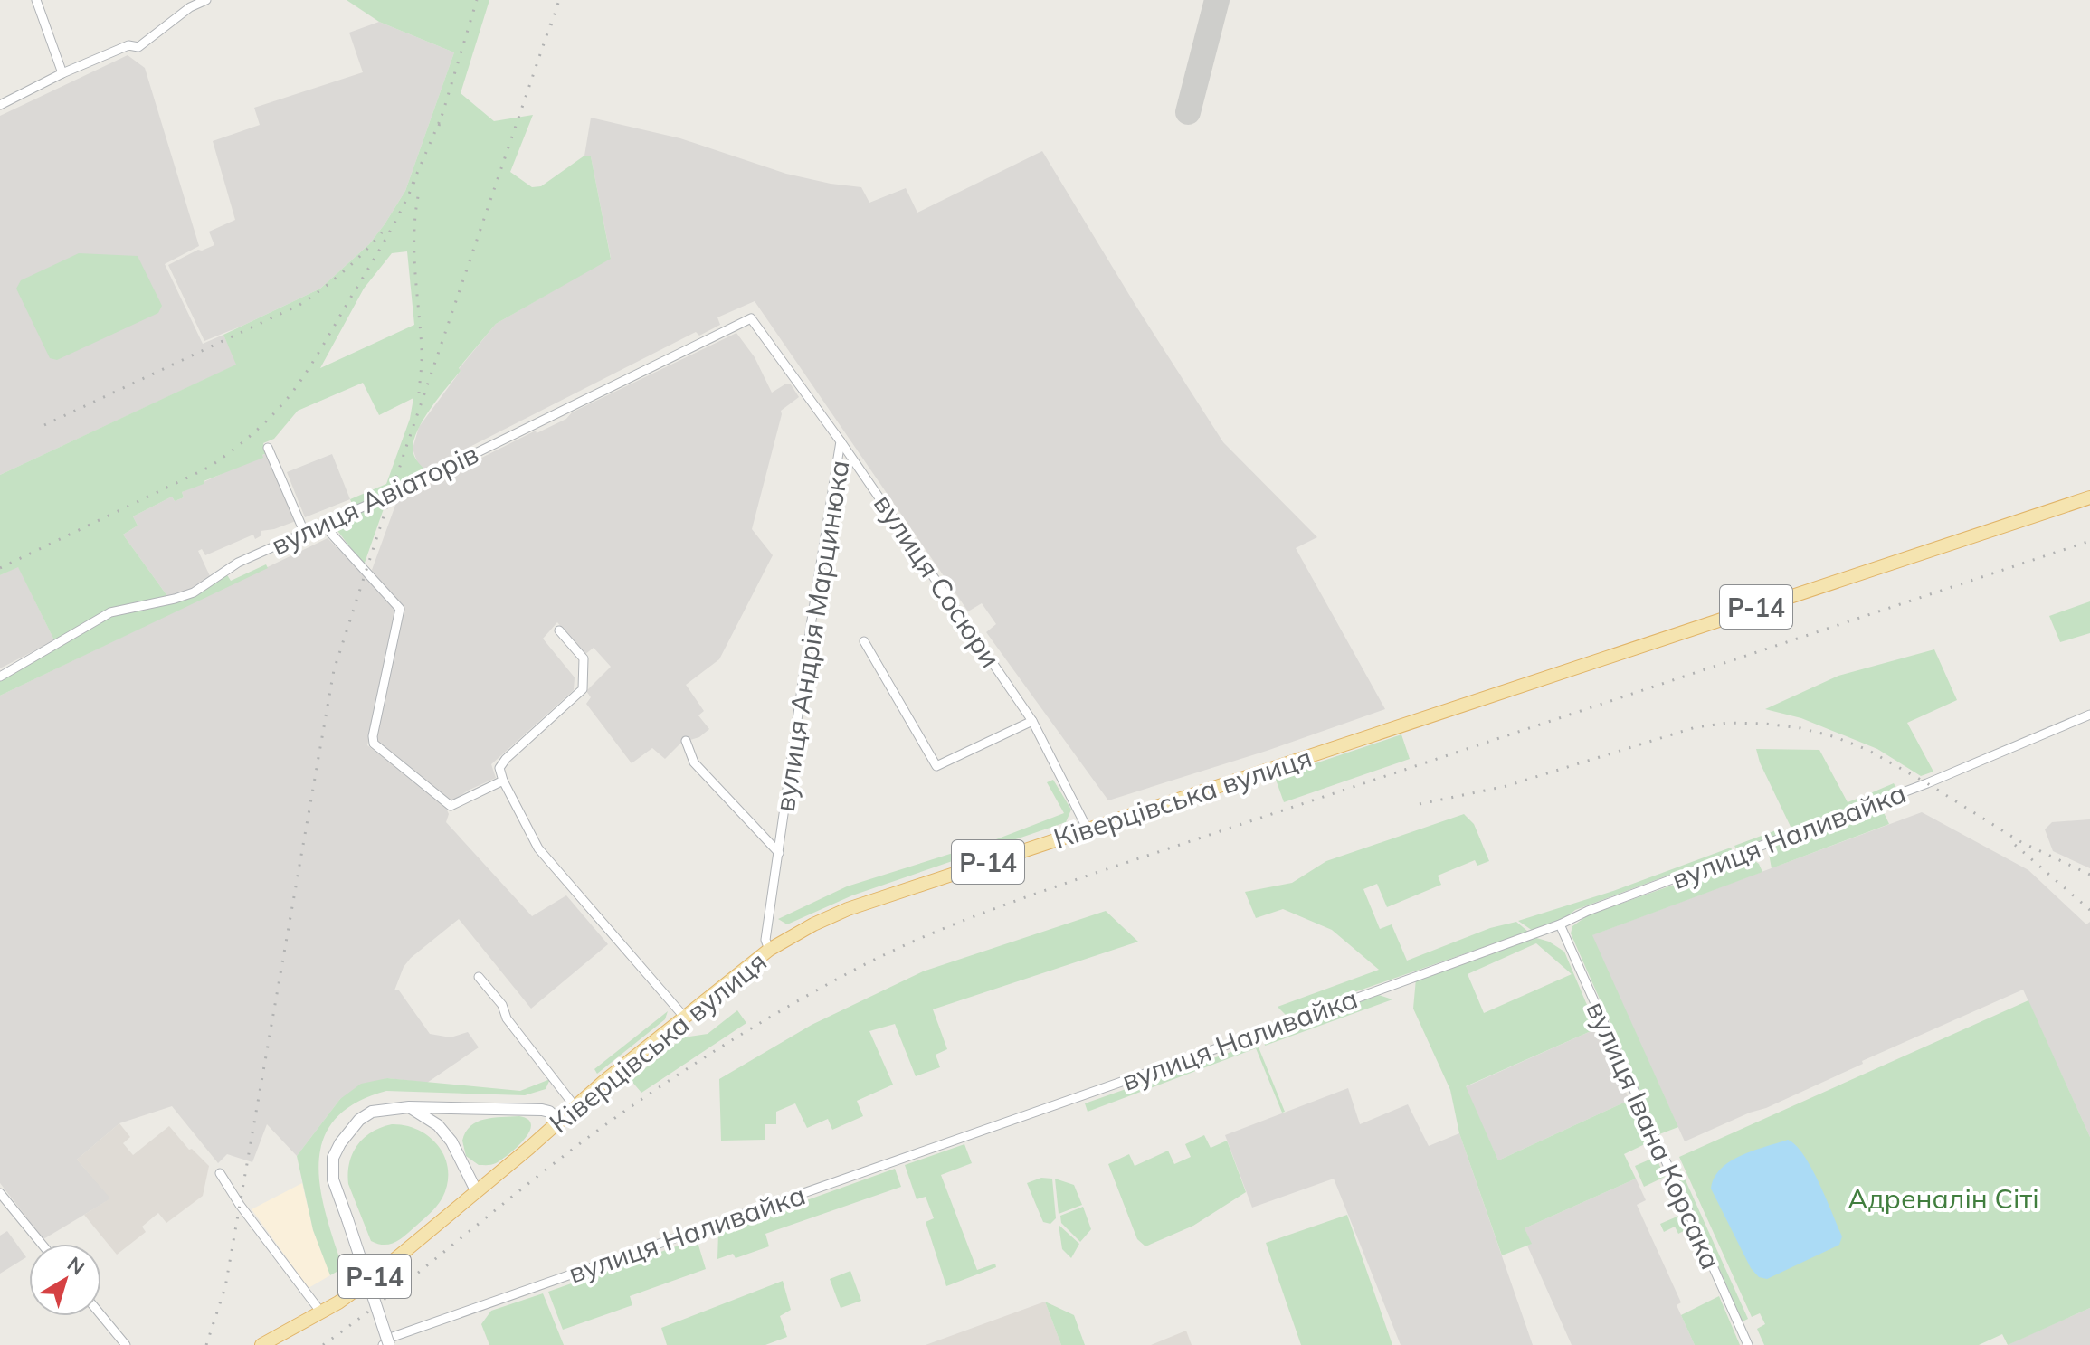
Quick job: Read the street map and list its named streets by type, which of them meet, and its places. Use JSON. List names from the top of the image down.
{
  "streets": {
    "main road": ["Р-14", "Ківерцівська вулиця"],
    "street": [
      "вулиця Авіаторів",
      "вулиця Сосюри",
      "вулиця Андрія Марцинюка",
      "вулиця Наливайка",
      "вулиця Івана Корсака"
    ]
  },
  "crossings": [
    ["вулиця Авіаторів", "вулиця Андрія Марцинюка"],
    ["вулиця Сосюри", "вулиця Андрія Марцинюка"],
    ["вулиця Сосюри", "Ківерцівська вулиця"],
    ["вулиця Андрія Марцинюка", "Ківерцівська вулиця"],
    ["вулиця Наливайка", "вулиця Івана Корсака"]
  ],
  "parks": ["Адреналін Сіті"],
  "north": "top right"
}
